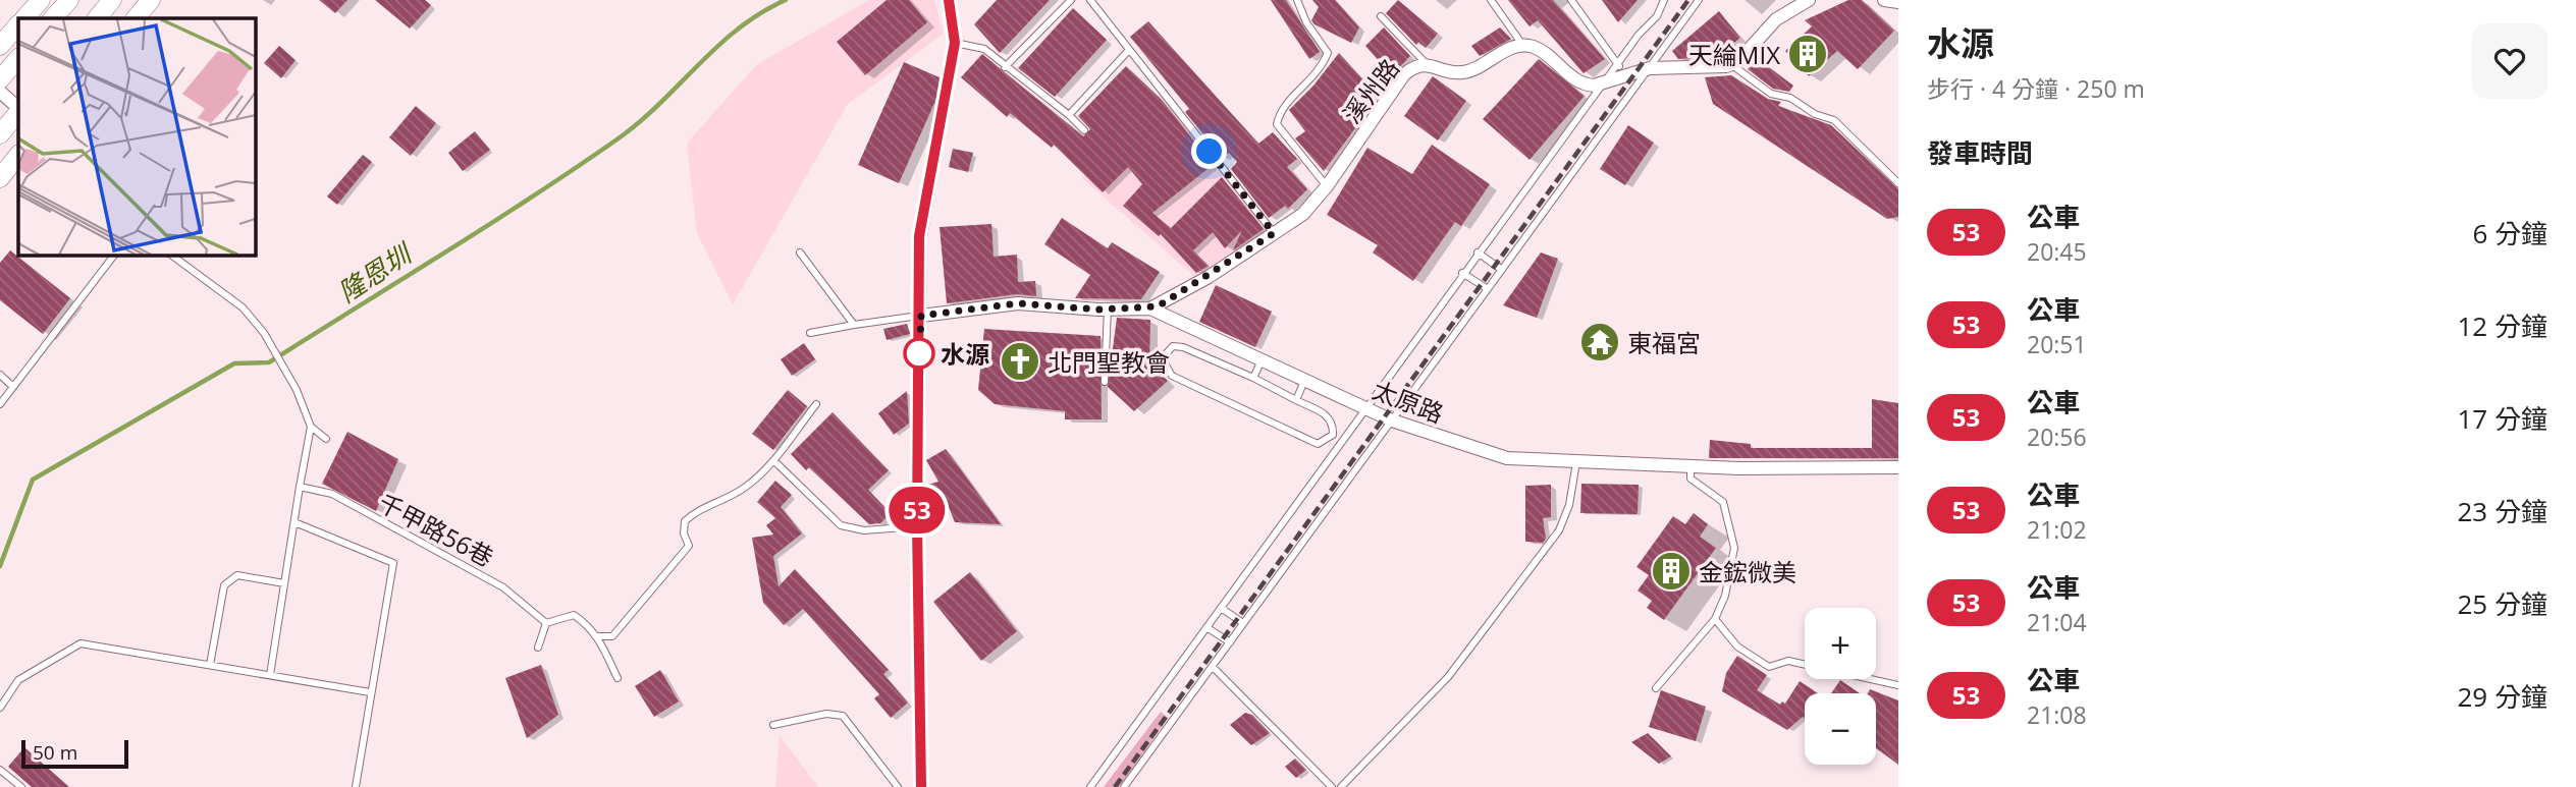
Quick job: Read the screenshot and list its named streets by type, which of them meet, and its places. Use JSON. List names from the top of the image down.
{
  "streets": {
    "street": ["溪州路", "太原路"],
    "lane": ["千甲路56巷"]
  },
  "crossings": [
    ["溪州路", "太原路"]
  ],
  "water": ["隆恩圳"],
  "places": {
    "building": ["天綸MIX", "金鋐微美"],
    "temple": ["東福宮"],
    "other": ["水源"],
    "church": ["北門聖教會"]
  },
  "lines": ["bus line 53"],
  "scale_bar": "50 m",
  "page": {
    "on_map": "53",
    "heading": [
      ["水源", "步行 · 4 分鐘 · 250 m"],
      "發車時間"
    ],
    "list": [
      {
        "mark": "53",
        "name": "公車",
        "note": "20:45",
        "value": "6 分鐘"
      },
      {
        "mark": "53",
        "name": "公車",
        "note": "20:51",
        "value": "12 分鐘"
      },
      {
        "mark": "53",
        "name": "公車",
        "note": "20:56",
        "value": "17 分鐘"
      },
      {
        "mark": "53",
        "name": "公車",
        "note": "21:02",
        "value": "23 分鐘"
      },
      {
        "mark": "53",
        "name": "公車",
        "note": "21:04",
        "value": "25 分鐘"
      },
      {
        "mark": "53",
        "name": "公車",
        "note": "21:08",
        "value": "29 分鐘"
      }
    ],
    "map_buttons": ["+", "−"],
    "scale": "50 m"
  }
}
